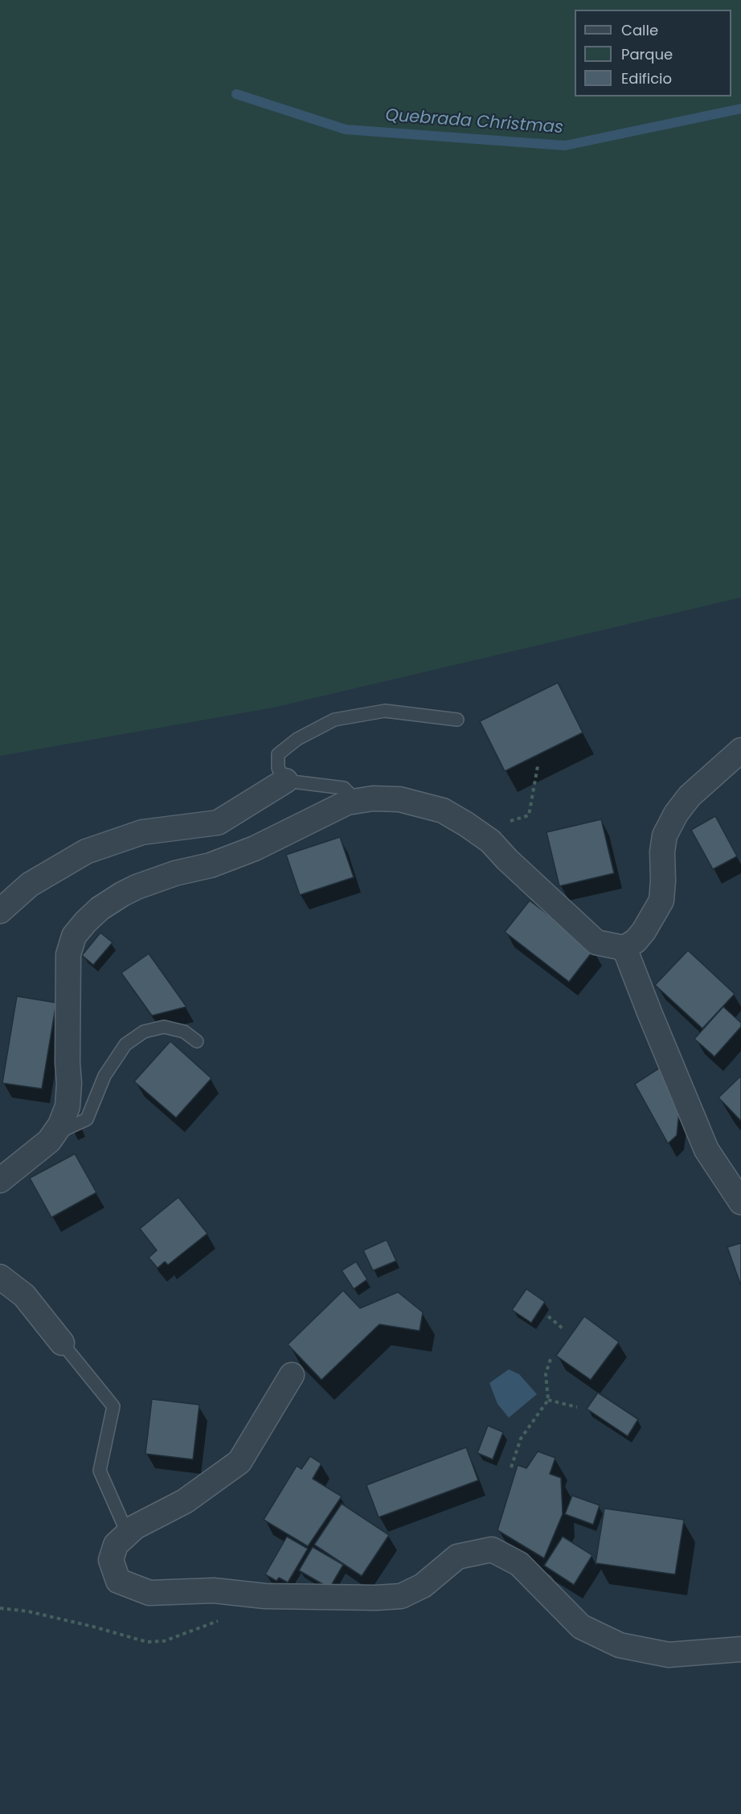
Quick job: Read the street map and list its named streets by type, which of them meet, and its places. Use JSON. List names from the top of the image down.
{
  "water": ["Quebrada Christmas"],
  "legend": ["Calle", "Parque", "Edificio"]
}
